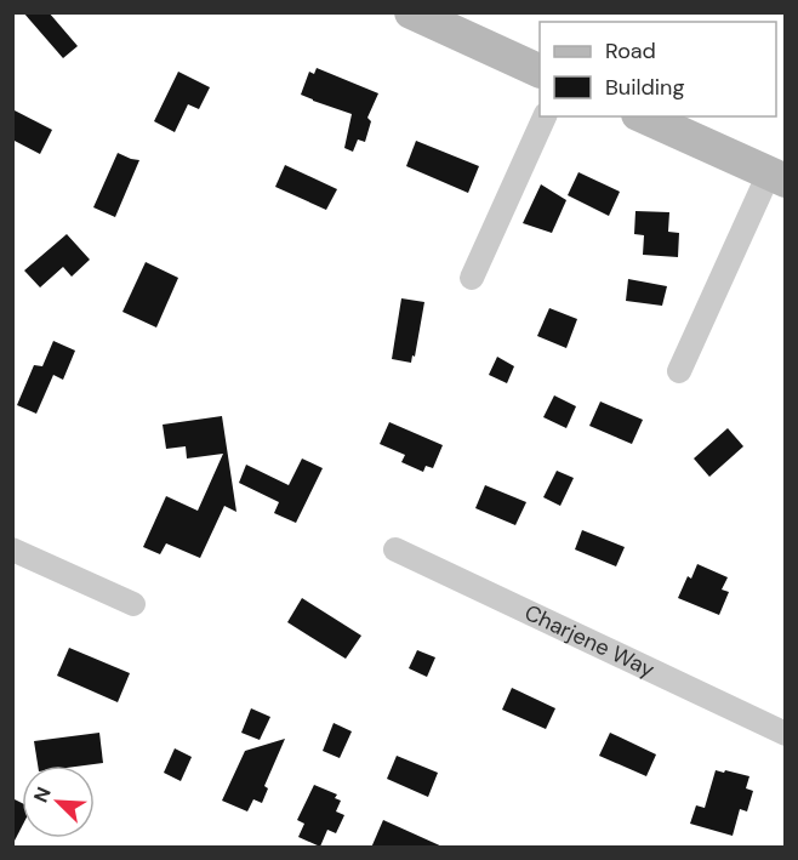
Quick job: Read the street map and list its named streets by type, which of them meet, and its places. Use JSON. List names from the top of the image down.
{
  "streets": {
    "street": ["Charjene Way"]
  },
  "legend": ["Road", "Building"],
  "north": "top left"
}
